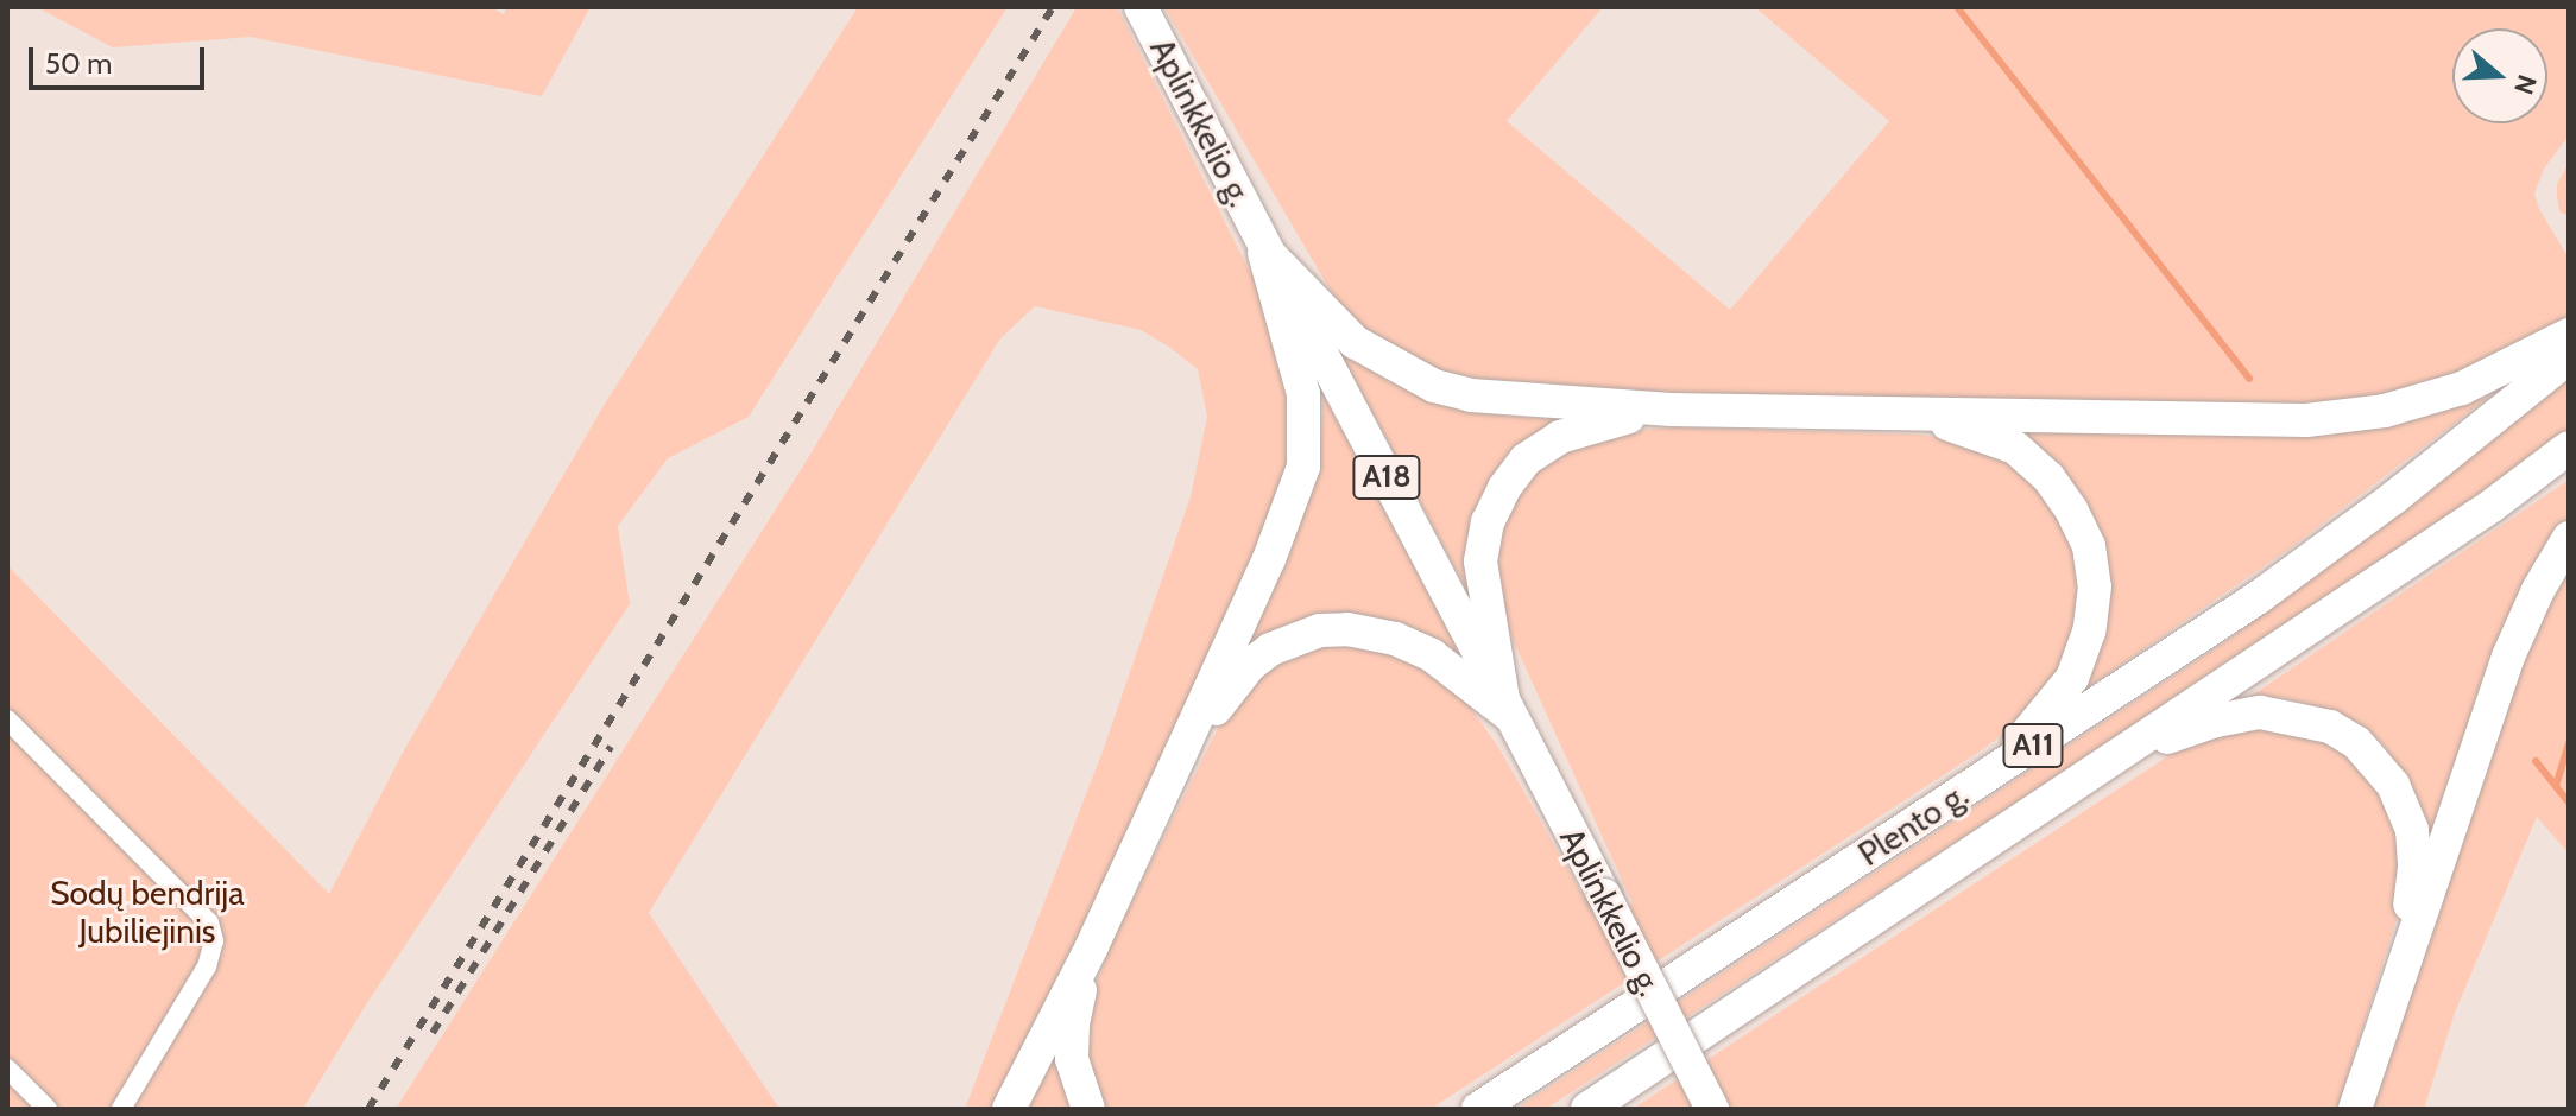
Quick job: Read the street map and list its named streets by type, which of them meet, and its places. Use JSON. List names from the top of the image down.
{
  "streets": {
    "highway": [
      "Aplinkkelio g.",
      "A18",
      "A11",
      "Plento g."
    ]
  },
  "parks": ["Sodų bendrija Jubiliejinis"],
  "scale_bar": "50 m",
  "north": "right"
}
